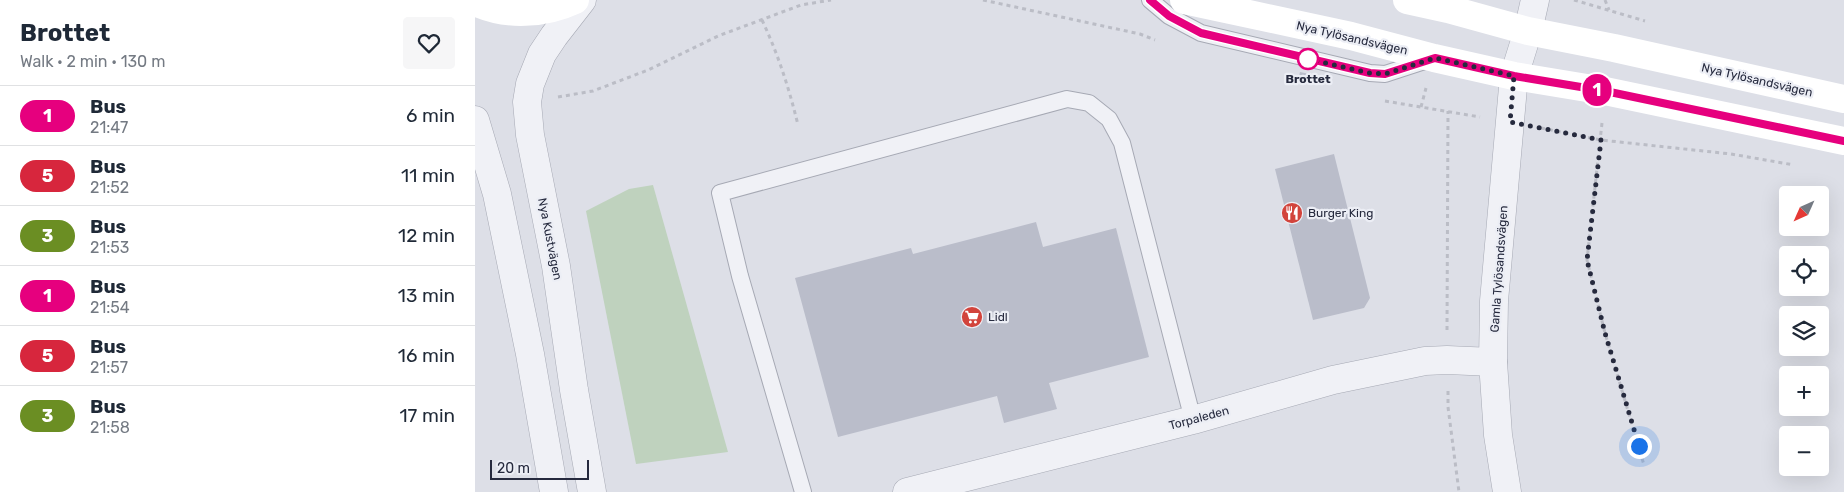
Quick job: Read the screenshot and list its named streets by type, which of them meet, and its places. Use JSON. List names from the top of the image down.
{
  "streets": {
    "main road": ["Nya Tylösandsvägen"],
    "street": ["Nya Kustvägen", "Gamla Tylösandsvägen", "Torpaleden"]
  },
  "crossings": [
    ["Nya Tylösandsvägen", "Gamla Tylösandsvägen"],
    ["Gamla Tylösandsvägen", "Torpaleden"]
  ],
  "places": {
    "other": ["Brottet"],
    "restaurant": ["Burger King"],
    "supermarket": ["Lidl"]
  },
  "lines": ["bus line 1"],
  "scale_bar": "20 m",
  "north": "bottom left",
  "page": {
    "heading": ["Brottet", "Walk · 2 min · 130 m"],
    "on_map": "1",
    "list": [
      {
        "mark": "1",
        "name": "Bus",
        "note": "21:47",
        "value": "6 min"
      },
      {
        "mark": "5",
        "name": "Bus",
        "note": "21:52",
        "value": "11 min"
      },
      {
        "mark": "3",
        "name": "Bus",
        "note": "21:53",
        "value": "12 min"
      },
      {
        "mark": "1",
        "name": "Bus",
        "note": "21:54",
        "value": "13 min"
      },
      {
        "mark": "5",
        "name": "Bus",
        "note": "21:57",
        "value": "16 min"
      },
      {
        "mark": "3",
        "name": "Bus",
        "note": "21:58",
        "value": "17 min"
      }
    ],
    "map_buttons": ["+", "−"],
    "scale": "20 m"
  }
}
